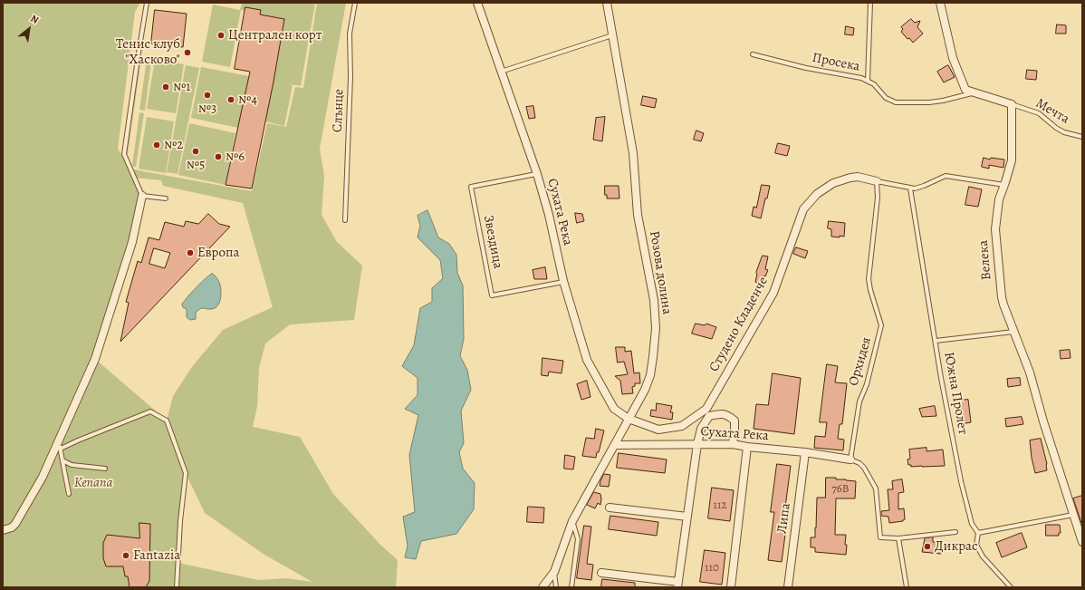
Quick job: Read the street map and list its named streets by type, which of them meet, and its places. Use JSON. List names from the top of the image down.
{
  "streets": {
    "street": [
      "Сухата Река",
      "Велека",
      "Розова долина",
      "Студено Кладенче",
      "Липа"
    ],
    "lane": [
      "Просека",
      "Слънце",
      "Мечта",
      "Звездица",
      "Орхидея",
      "Южна Пролет"
    ]
  },
  "crossings": [
    ["Мечта", "Велека"],
    ["Сухата Река", "Звездица"],
    ["Сухата Река", "Розова долина"],
    ["Сухата Река", "Студено Кладенче"],
    ["Сухата Река", "Орхидея"],
    ["Сухата Река", "Липа"],
    ["Розова долина", "Студено Кладенче"],
    ["Студено Кладенче", "Орхидея"]
  ],
  "parks": ["Kenana"],
  "places": [
    "Централен корт",
    "Тенис клуб \"Хасково\"",
    "№1",
    "№3",
    "№4",
    "№2",
    "№5",
    "№6",
    "Европа",
    "Дикрас",
    "Fantazia"
  ],
  "house_numbers": ["76В", "112", "110"],
  "north": "top right"
}
